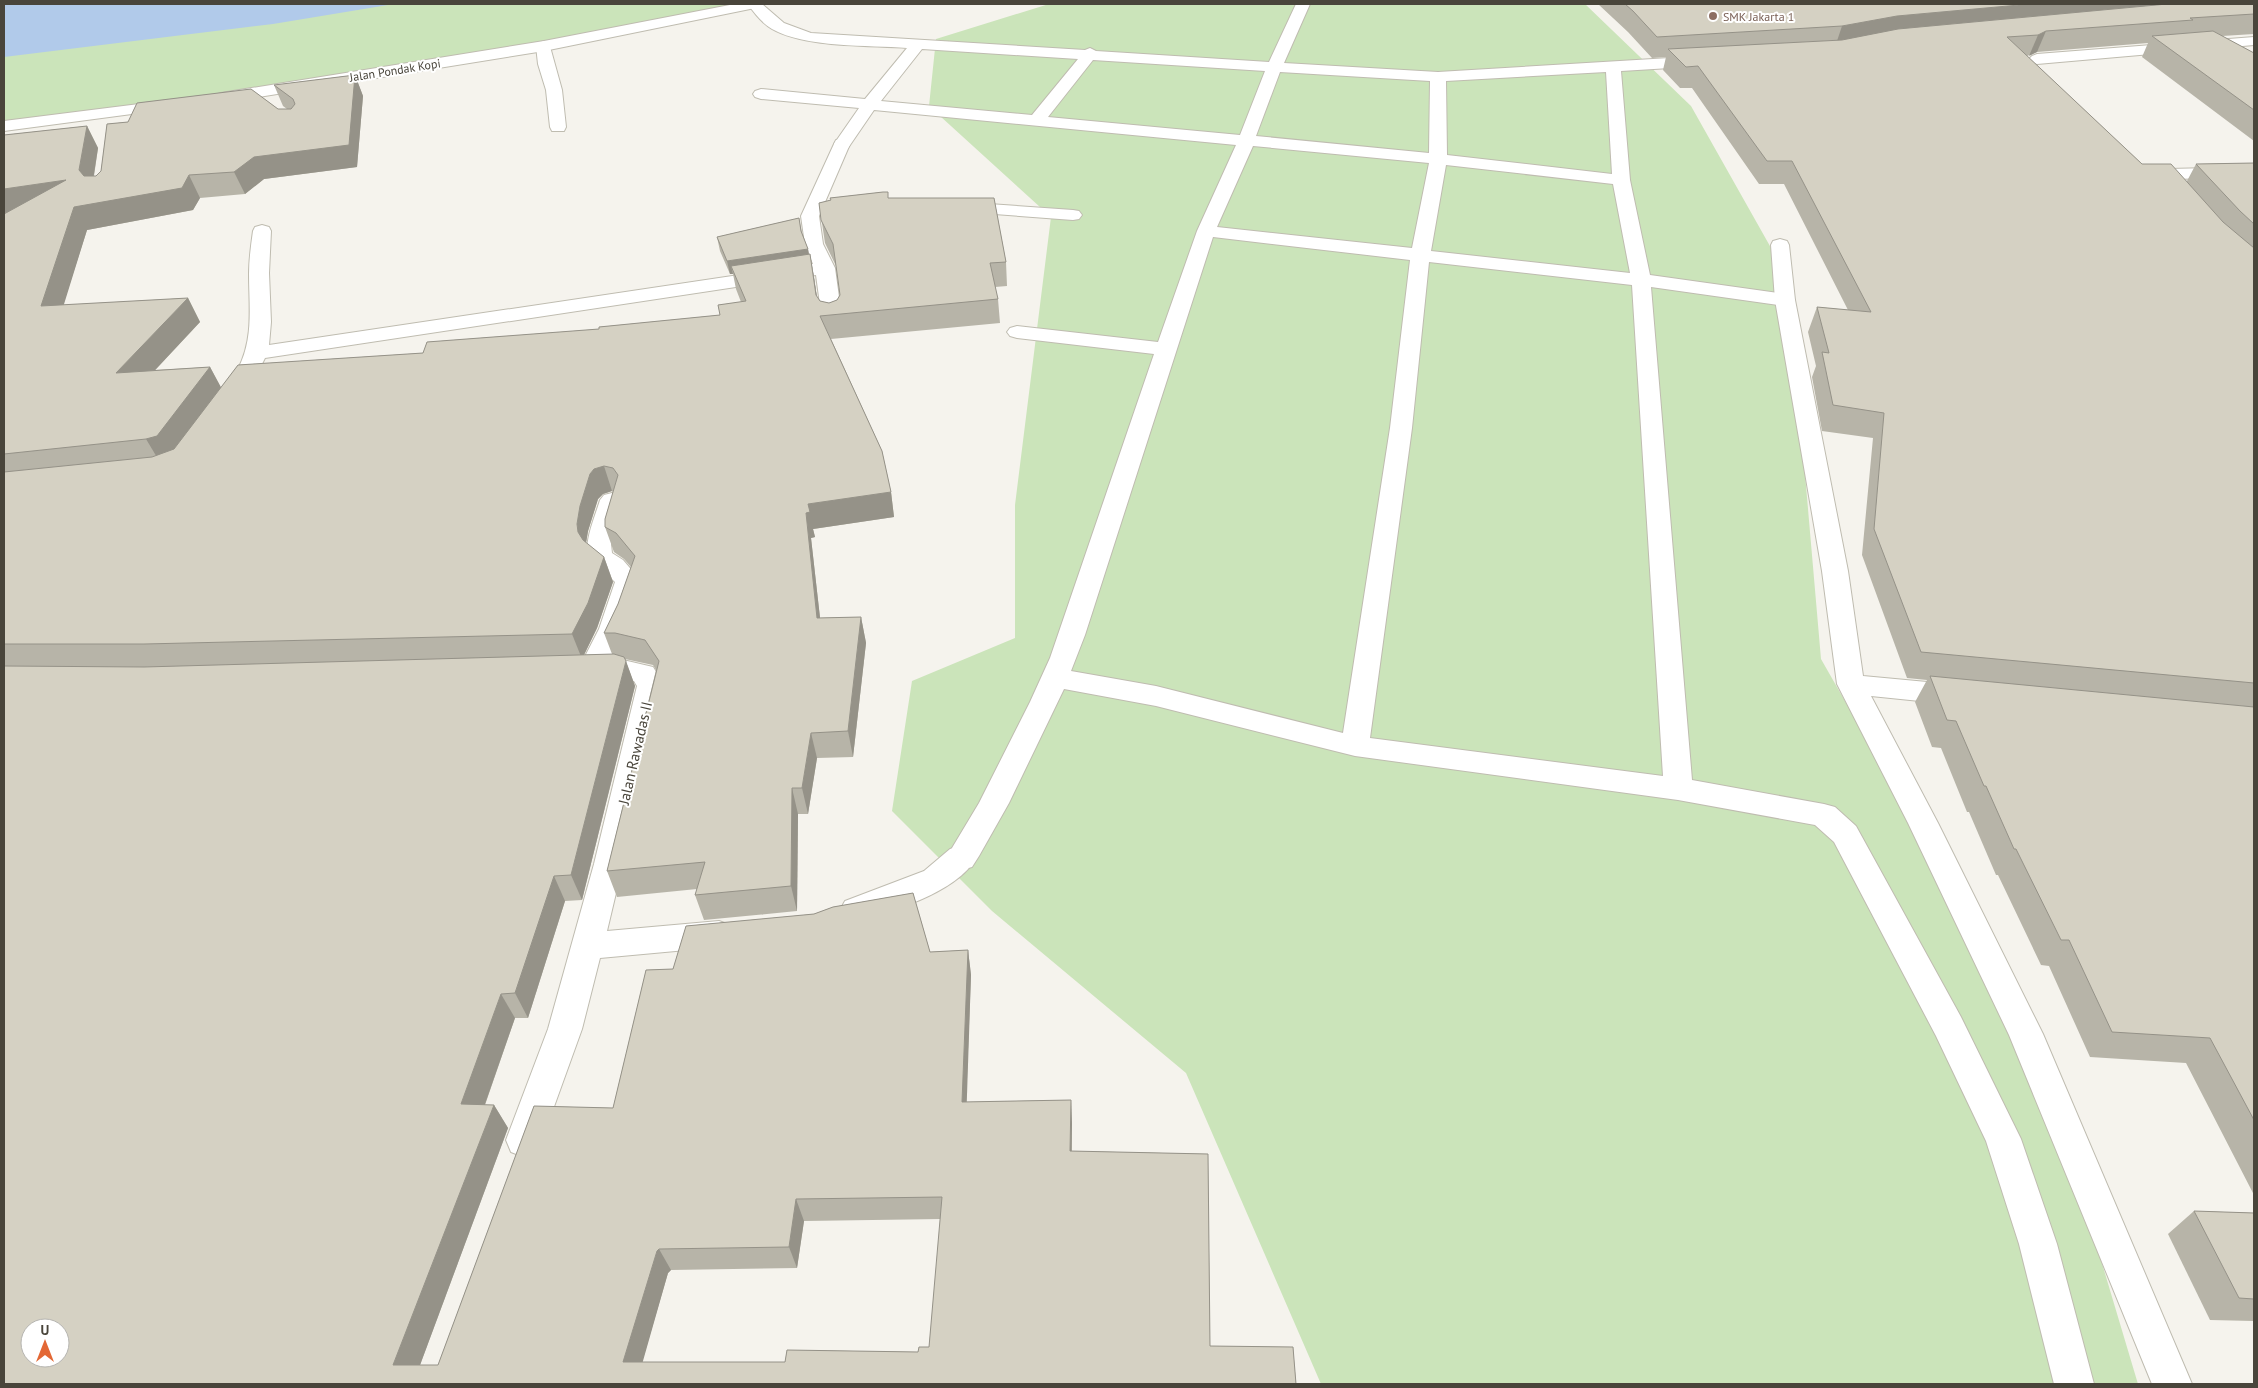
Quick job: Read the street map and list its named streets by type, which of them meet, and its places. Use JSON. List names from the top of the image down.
{
  "streets": {
    "street": ["Jalan Pondak Kopi", "Jalan Rawadas II"]
  },
  "places": ["SMK Jakarta 1"],
  "north": "top"
}
